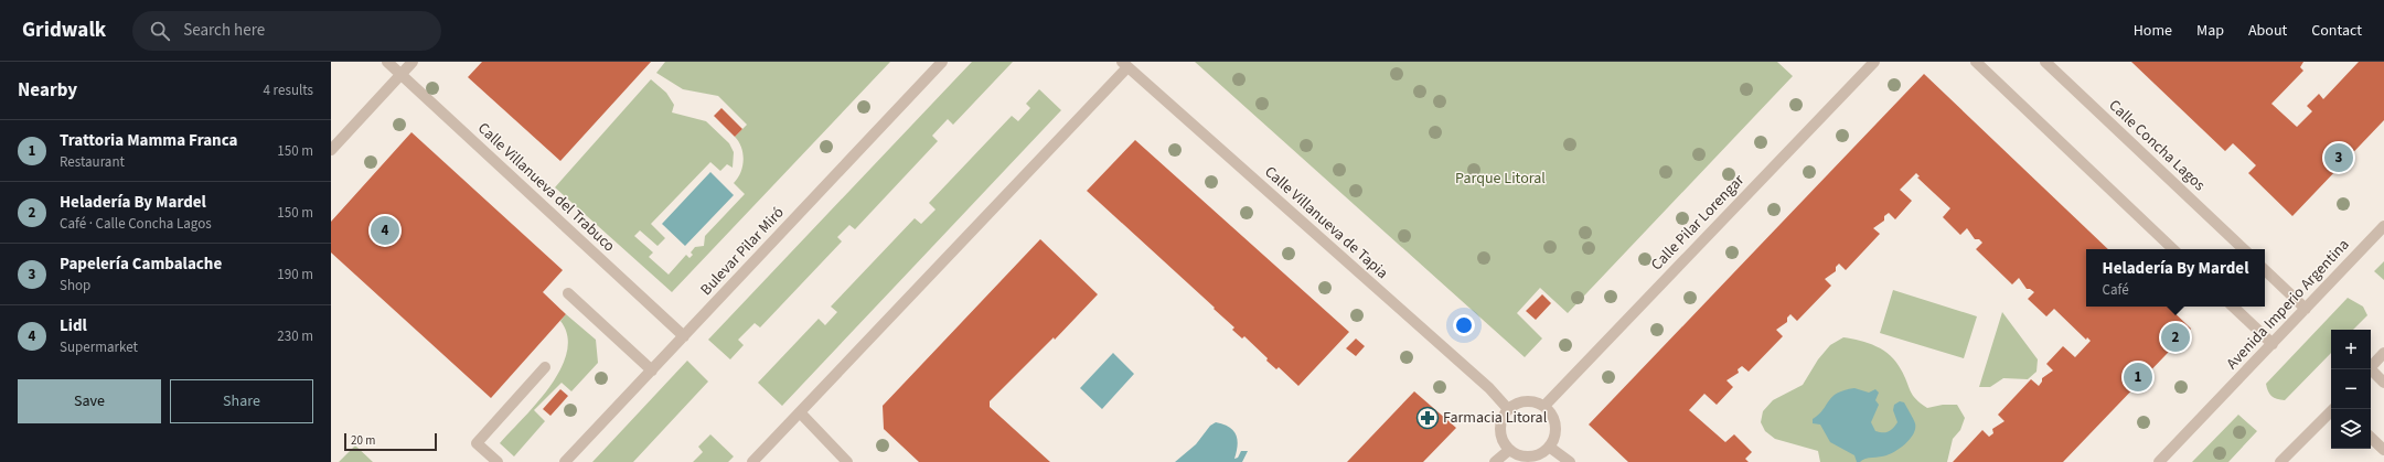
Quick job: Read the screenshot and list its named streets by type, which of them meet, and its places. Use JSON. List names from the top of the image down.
{
  "streets": {
    "street": [
      "Calle Concha Lagos",
      "Calle Villanueva del Trabuco",
      "Calle Villanueva de Tapia",
      "Calle Pilar Lorengar",
      "Bulevar Pilar Miró",
      "Avenida Imperio Argentina"
    ]
  },
  "crossings": [
    ["Calle Villanueva del Trabuco", "Bulevar Pilar Miró"],
    ["Calle Villanueva de Tapia", "Calle Pilar Lorengar"]
  ],
  "parks": ["Parque Litoral"],
  "places": {
    "pharmacy": ["Farmacia Litoral"]
  },
  "scale_bar": "20 m",
  "page": {
    "header": "Gridwalk",
    "search": "Search here",
    "nav": [
      "Home",
      "Map",
      "About",
      "Contact"
    ],
    "heading": ["Nearby", "4 results"],
    "list": [
      {
        "mark": "1",
        "name": "Trattoria Mamma Franca",
        "note": "Restaurant",
        "value": "150 m"
      },
      {
        "mark": "2",
        "name": "Heladería By Mardel",
        "note": "Café · Calle Concha Lagos",
        "value": "150 m"
      },
      {
        "mark": "3",
        "name": "Papelería Cambalache",
        "note": "Shop",
        "value": "190 m"
      },
      {
        "mark": "4",
        "name": "Lidl",
        "note": "Supermarket",
        "value": "230 m"
      }
    ],
    "pins": [
      "3",
      "4",
      "2",
      "1"
    ],
    "popup": ["Heladería By Mardel", "Café"],
    "map_buttons": ["+", "−"],
    "buttons": ["Save", "Share"],
    "scale": "20 m"
  }
}
